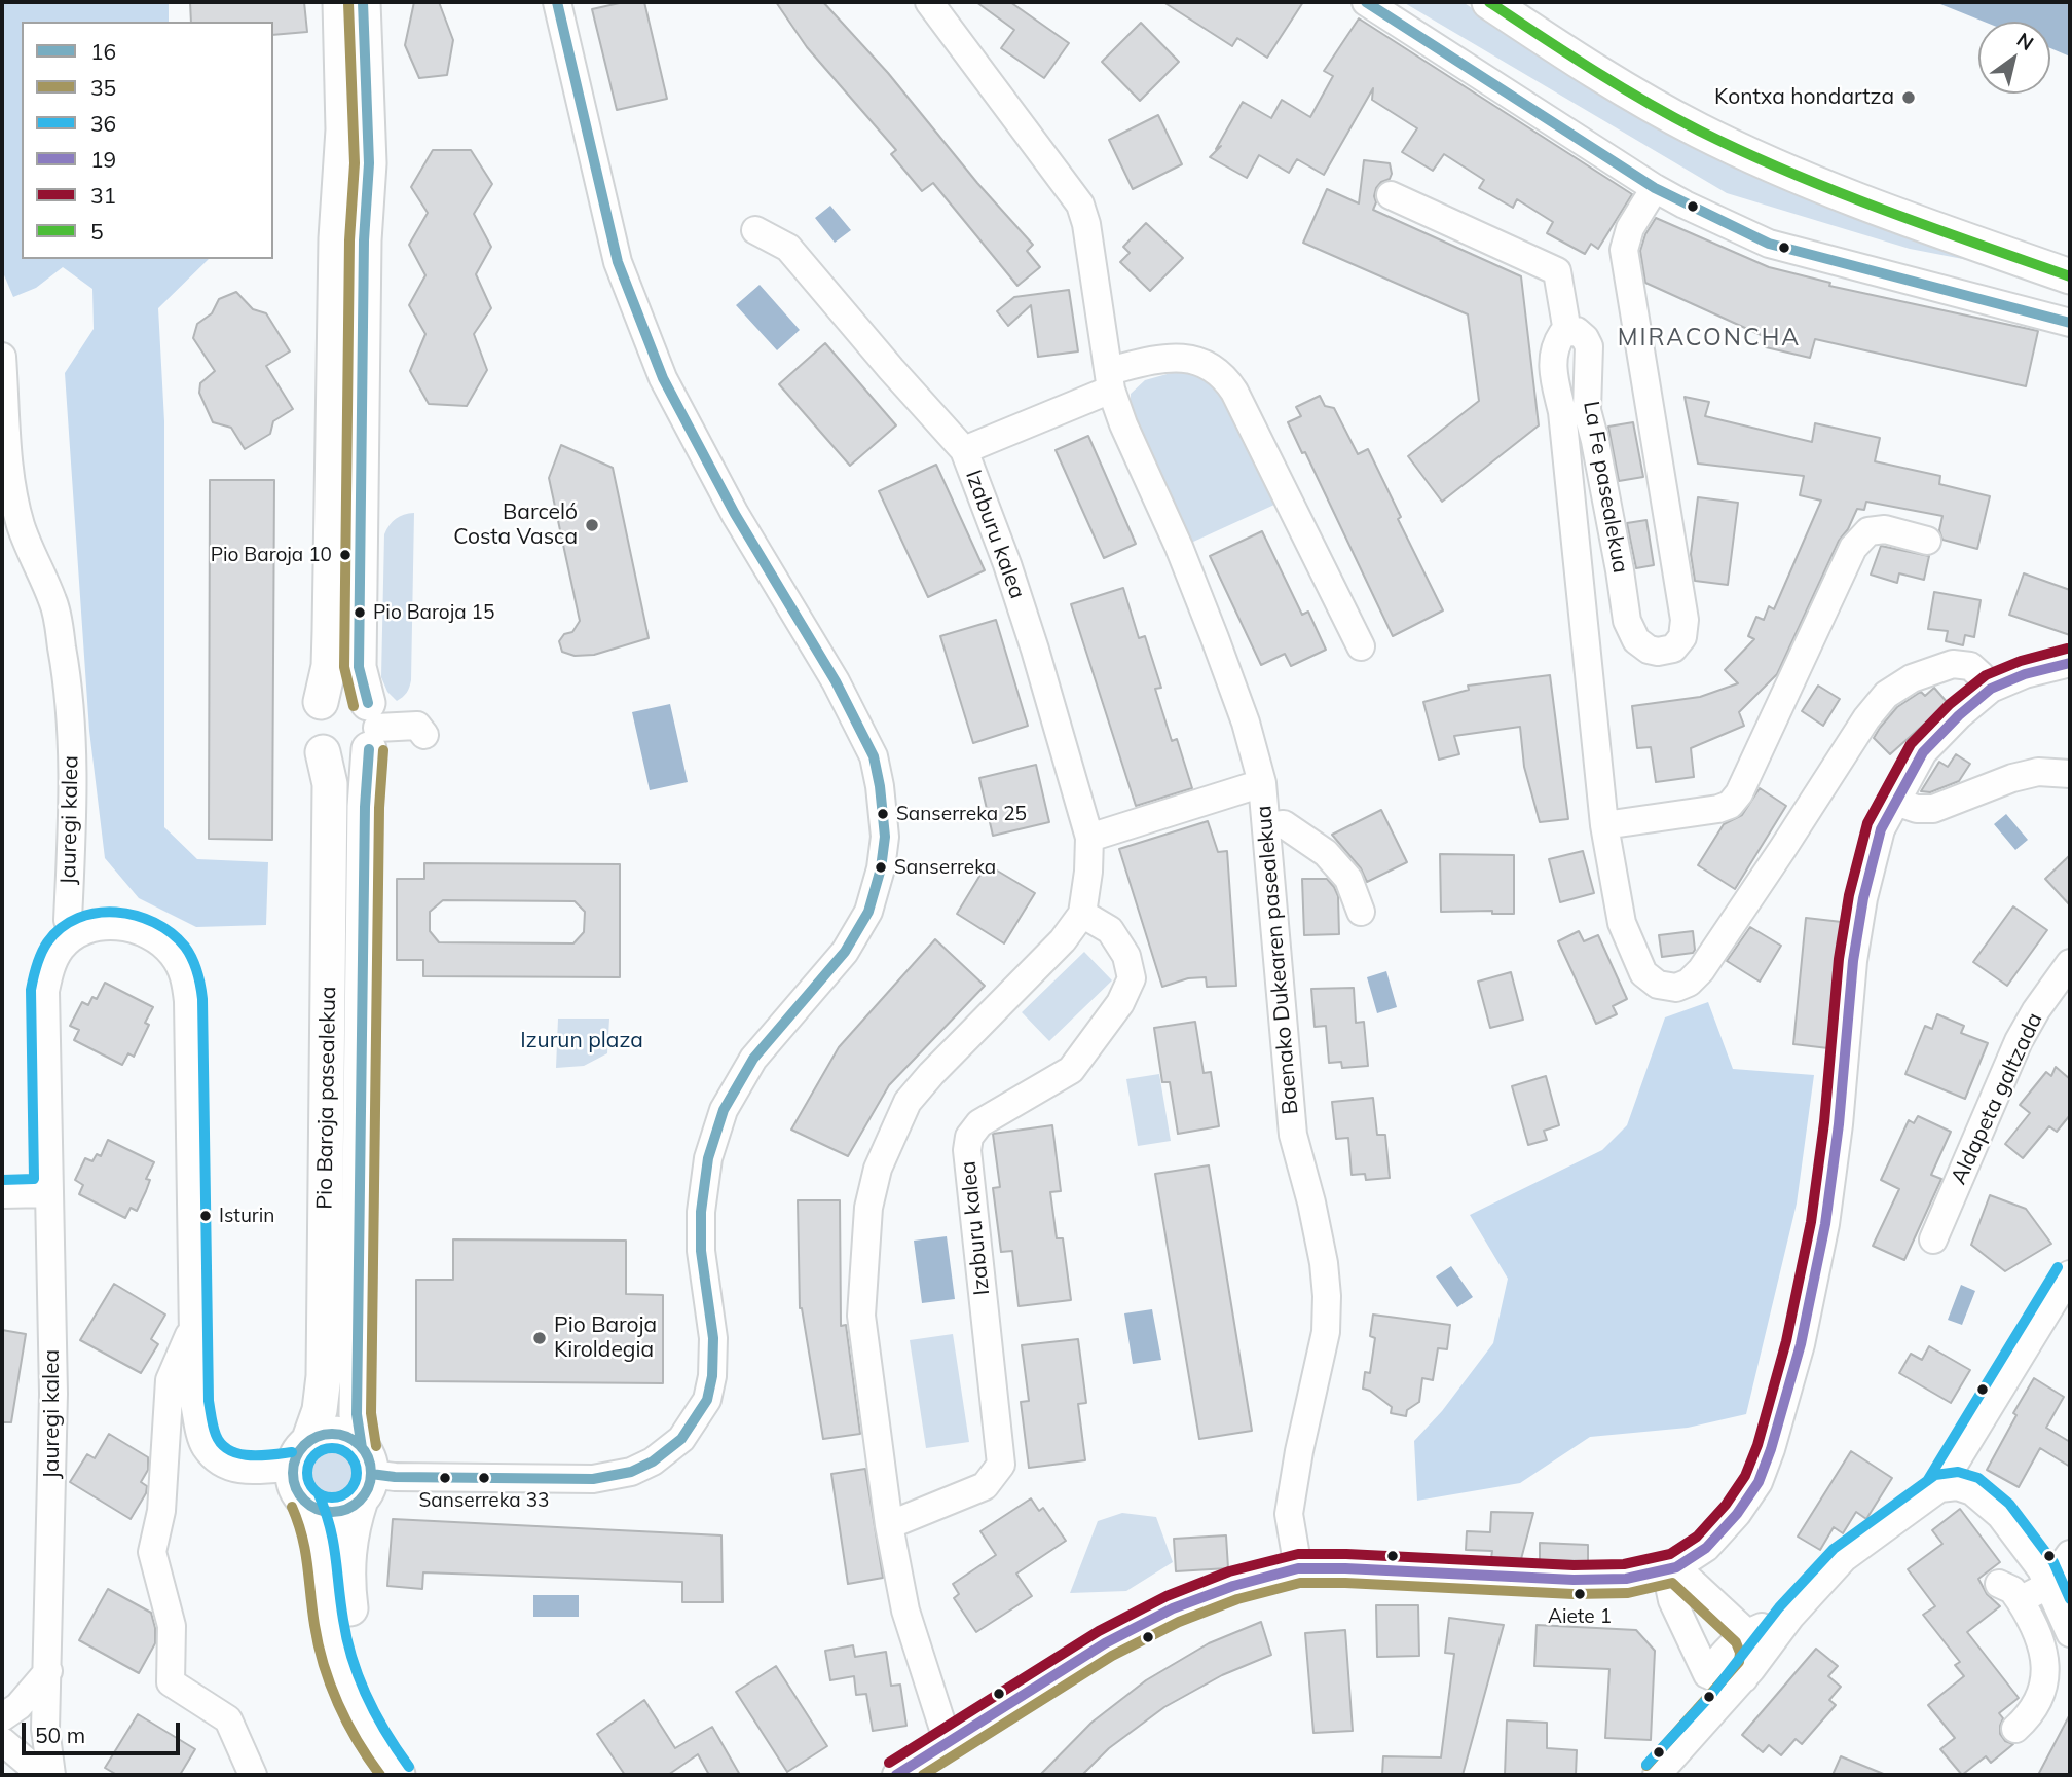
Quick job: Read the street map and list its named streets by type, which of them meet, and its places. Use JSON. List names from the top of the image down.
{
  "streets": {
    "main road": ["Pio Baroja pasealekua"],
    "street": [
      "La Fe pasealekua",
      "Izaburu kalea",
      "Jauregi kalea",
      "Baenako Dukearen pasealekua",
      "Aldapeta galtzada"
    ]
  },
  "districts": ["MIRACONCHA"],
  "parks": ["Izurun plaza"],
  "places": [
    "Kontxa hondartza",
    "Barceló Costa Vasca",
    "Pio Baroja 10",
    "Pio Baroja 15",
    "Sanserreka 25",
    "Sanserreka",
    "Isturin",
    "Pio Baroja Kiroldegia",
    "Sanserreka 33",
    "Aiete 1"
  ],
  "lines": [
    "transit line 16",
    "transit line 5",
    "transit line 35",
    "transit line 31",
    "transit line 19",
    "transit line 36"
  ],
  "legend": [
    "16",
    "35",
    "36",
    "19",
    "31",
    "5"
  ],
  "scale_bar": "50 m",
  "north": "top right"
}
